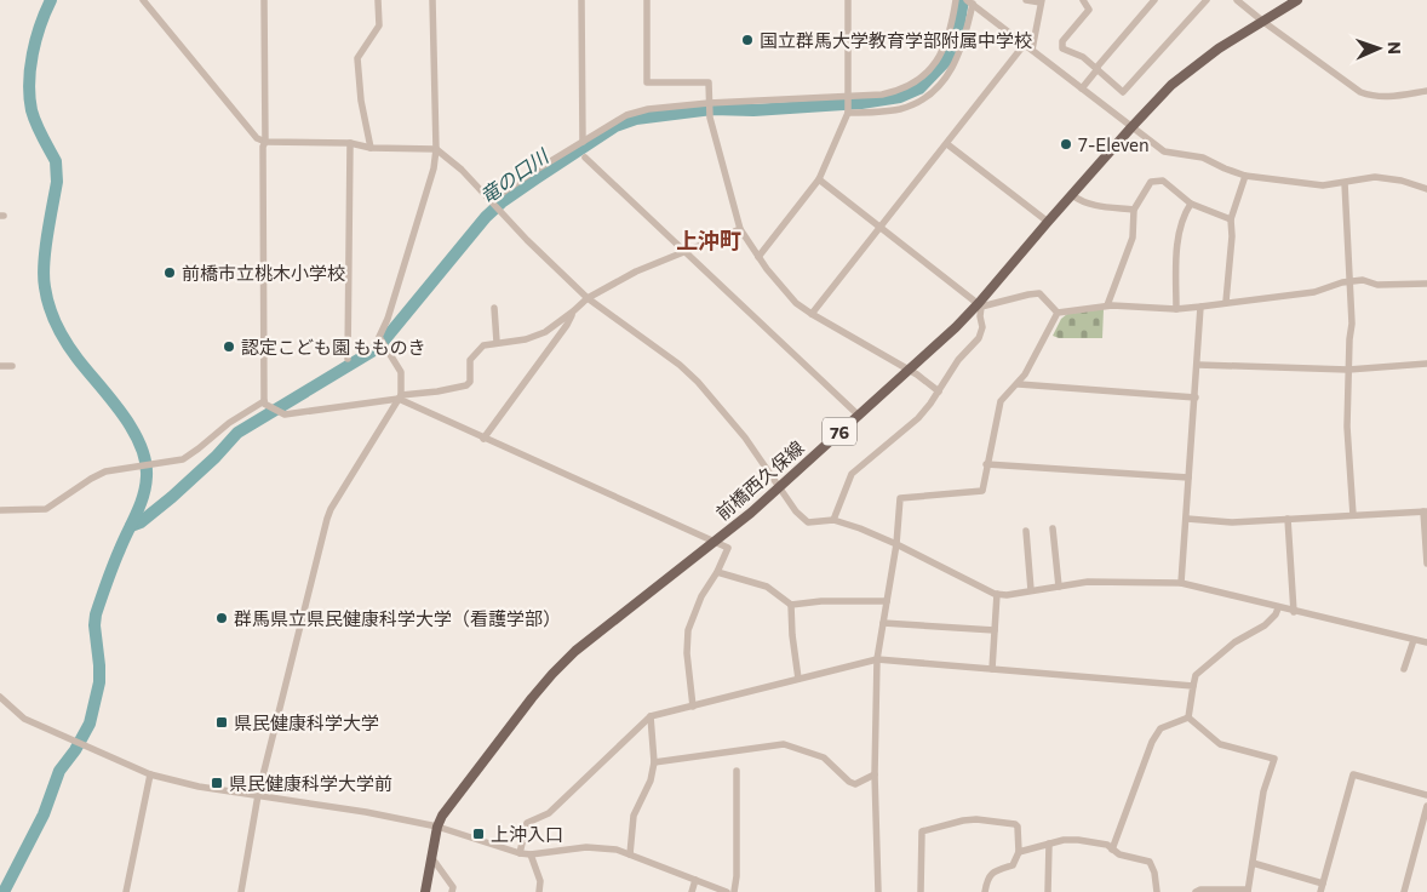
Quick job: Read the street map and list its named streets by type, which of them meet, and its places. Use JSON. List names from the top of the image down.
{
  "streets": {
    "main road": ["76", "前橋西久保線"]
  },
  "districts": ["上沖町"],
  "water": ["竜の口川"],
  "places": {
    "other": [
      "国立群馬大学教育学部附属中学校",
      "7-Eleven",
      "前橋市立桃木小学校",
      "認定こども園 もものき",
      "群馬県立県民健康科学大学（看護学部）"
    ],
    "transit": ["県民健康科学大学", "県民健康科学大学前", "上沖入口"]
  },
  "north": "right"
}
